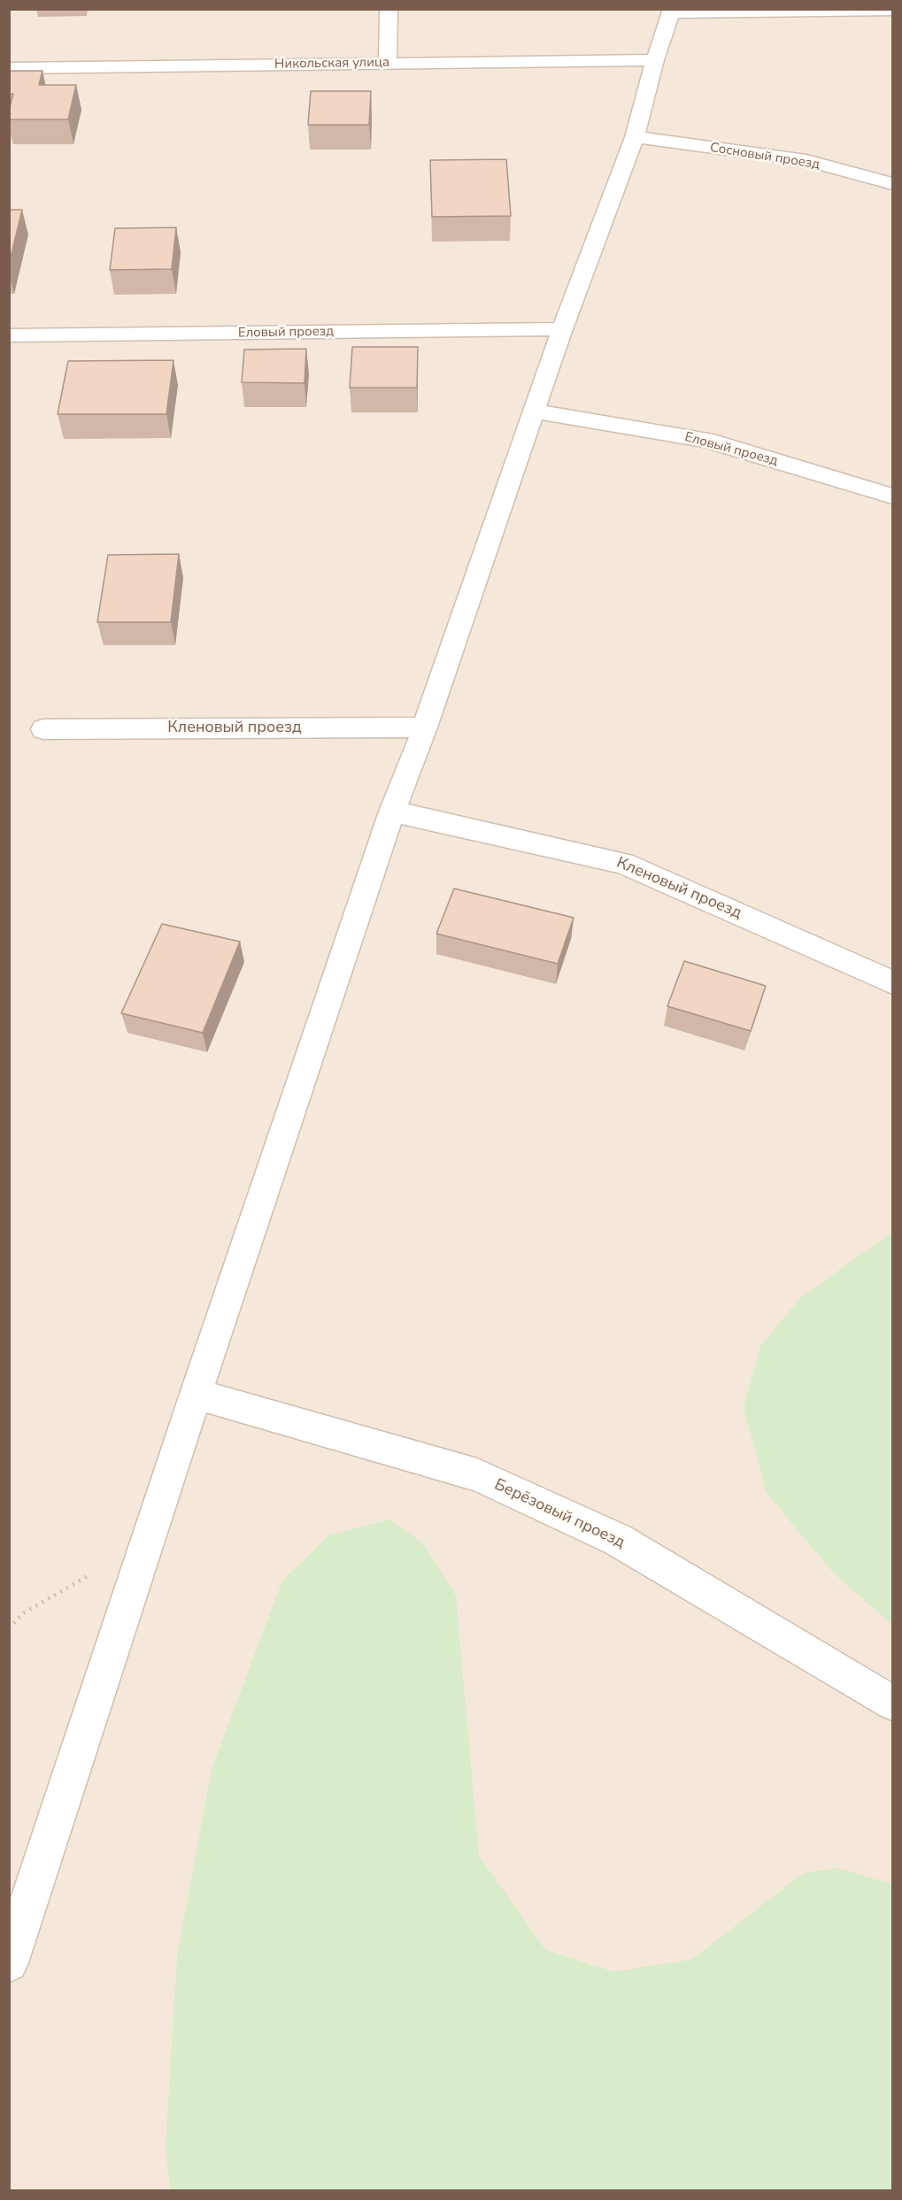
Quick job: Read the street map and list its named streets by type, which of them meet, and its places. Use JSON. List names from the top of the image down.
{
  "streets": {
    "street": [
      "Никольская улица",
      "Сосновый проезд",
      "Еловый проезд",
      "Кленовый проезд",
      "Берёзовый проезд"
    ]
  }
}
